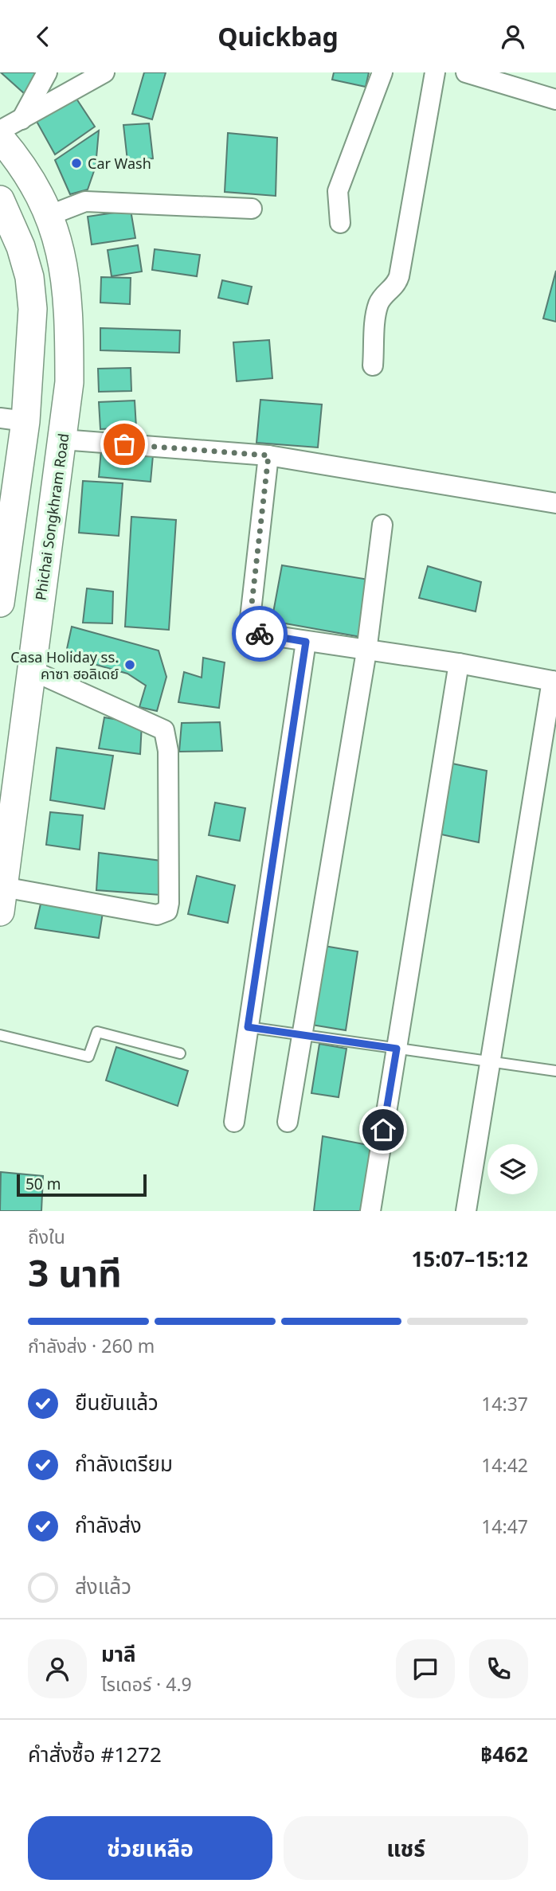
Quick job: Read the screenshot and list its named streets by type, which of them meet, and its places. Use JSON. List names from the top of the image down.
{
  "streets": {
    "main road": ["Phichai Songkhram Road"]
  },
  "places": ["Car Wash", "Casa Holiday รร. คาซา ฮอลิเดย์"],
  "scale_bar": "50 m",
  "page": {
    "header": "Quickbag",
    "scale": "50 m",
    "heading": ["3 นาที", "ถึงใน", "15:07–15:12"],
    "panel": [
      "มาลี",
      "ไรเดอร์ · 4.9",
      "คำสั่งซื้อ #1272",
      "฿462"
    ],
    "bar": "กำลังส่ง · 260 m",
    "list": [
      ["ยืนยันแล้ว", "14:37"],
      ["กำลังเตรียม", "14:42"],
      ["กำลังส่ง", "14:47"],
      "ส่งแล้ว"
    ],
    "buttons": ["ช่วยเหลือ", "แชร์"]
  }
}
